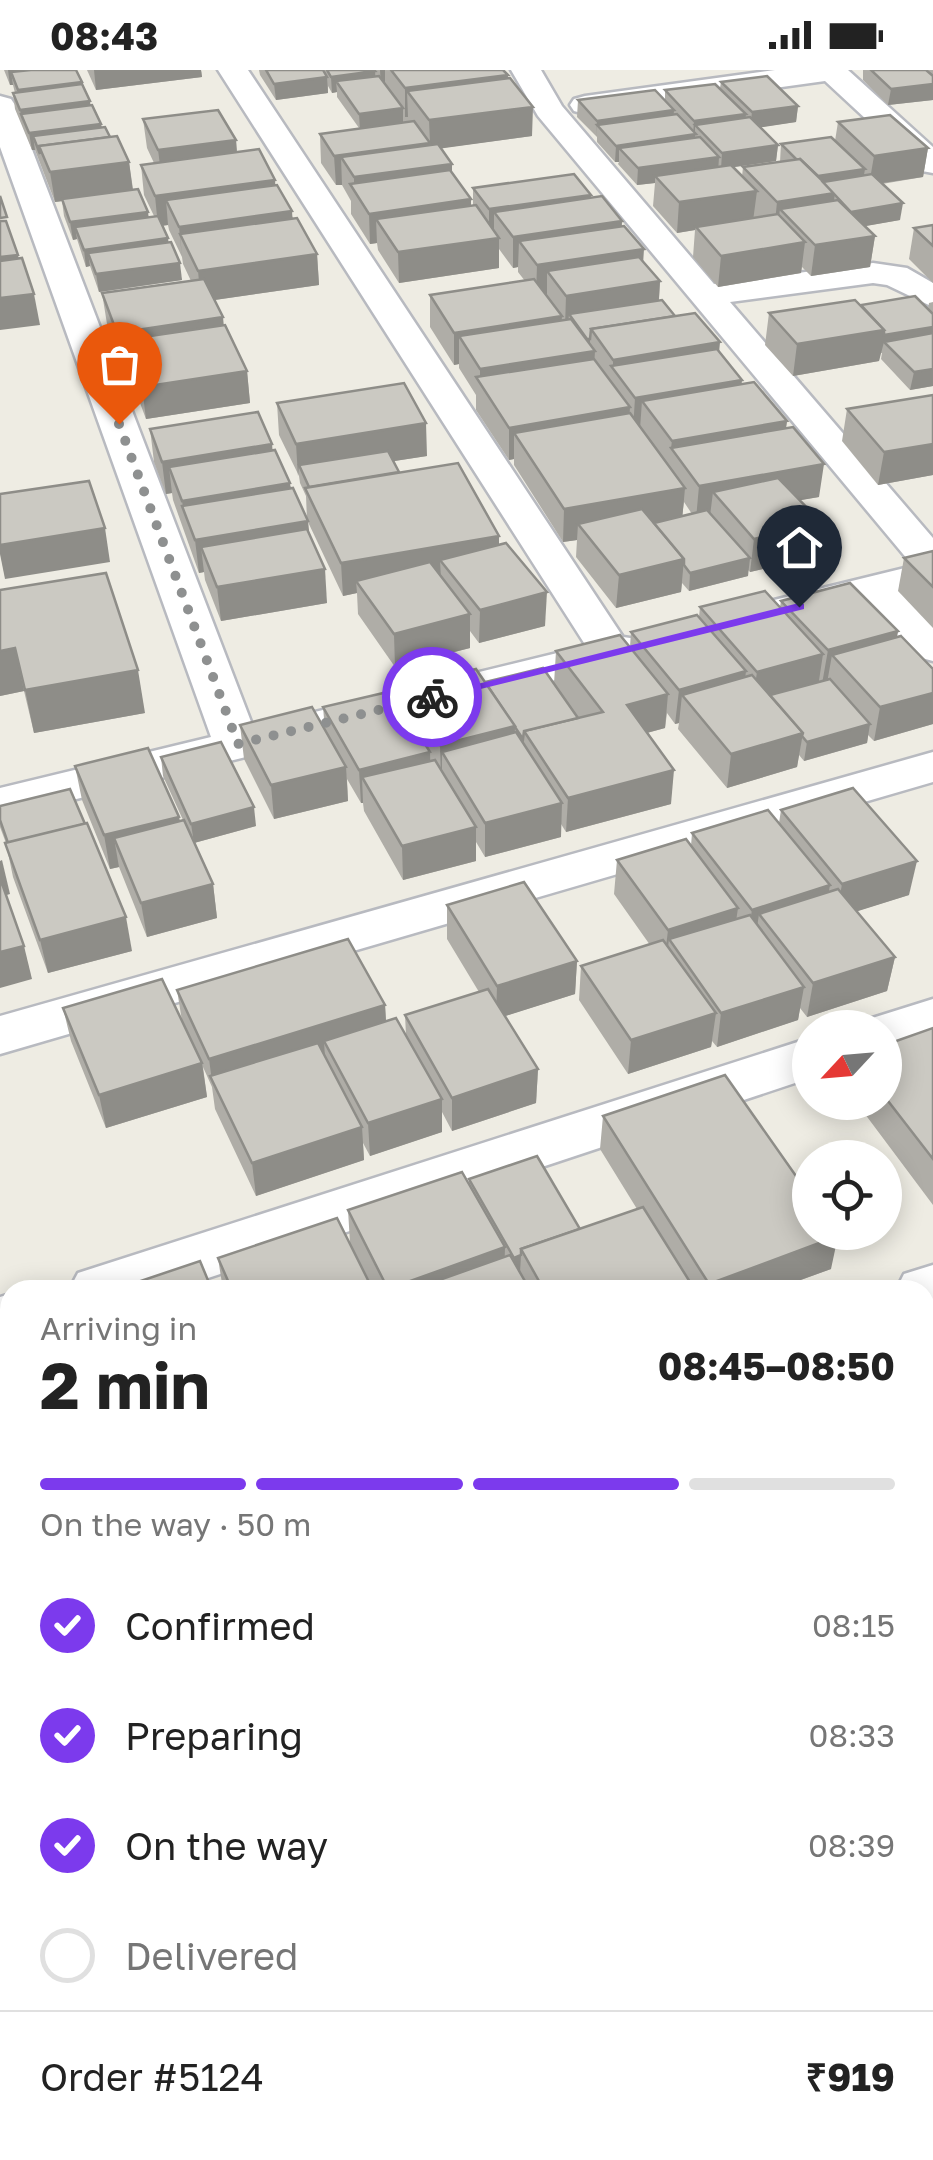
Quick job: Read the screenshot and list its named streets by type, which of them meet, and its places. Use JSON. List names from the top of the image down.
{
  "north": "bottom left",
  "page": {
    "status": "08:43",
    "heading": ["2 min", "Arriving in", "08:45–08:50"],
    "panel": ["Order #5124", "₹919"],
    "bar": "On the way · 50 m",
    "list": [
      ["Confirmed", "08:15"],
      ["Preparing", "08:33"],
      ["On the way", "08:39"],
      "Delivered"
    ]
  }
}
